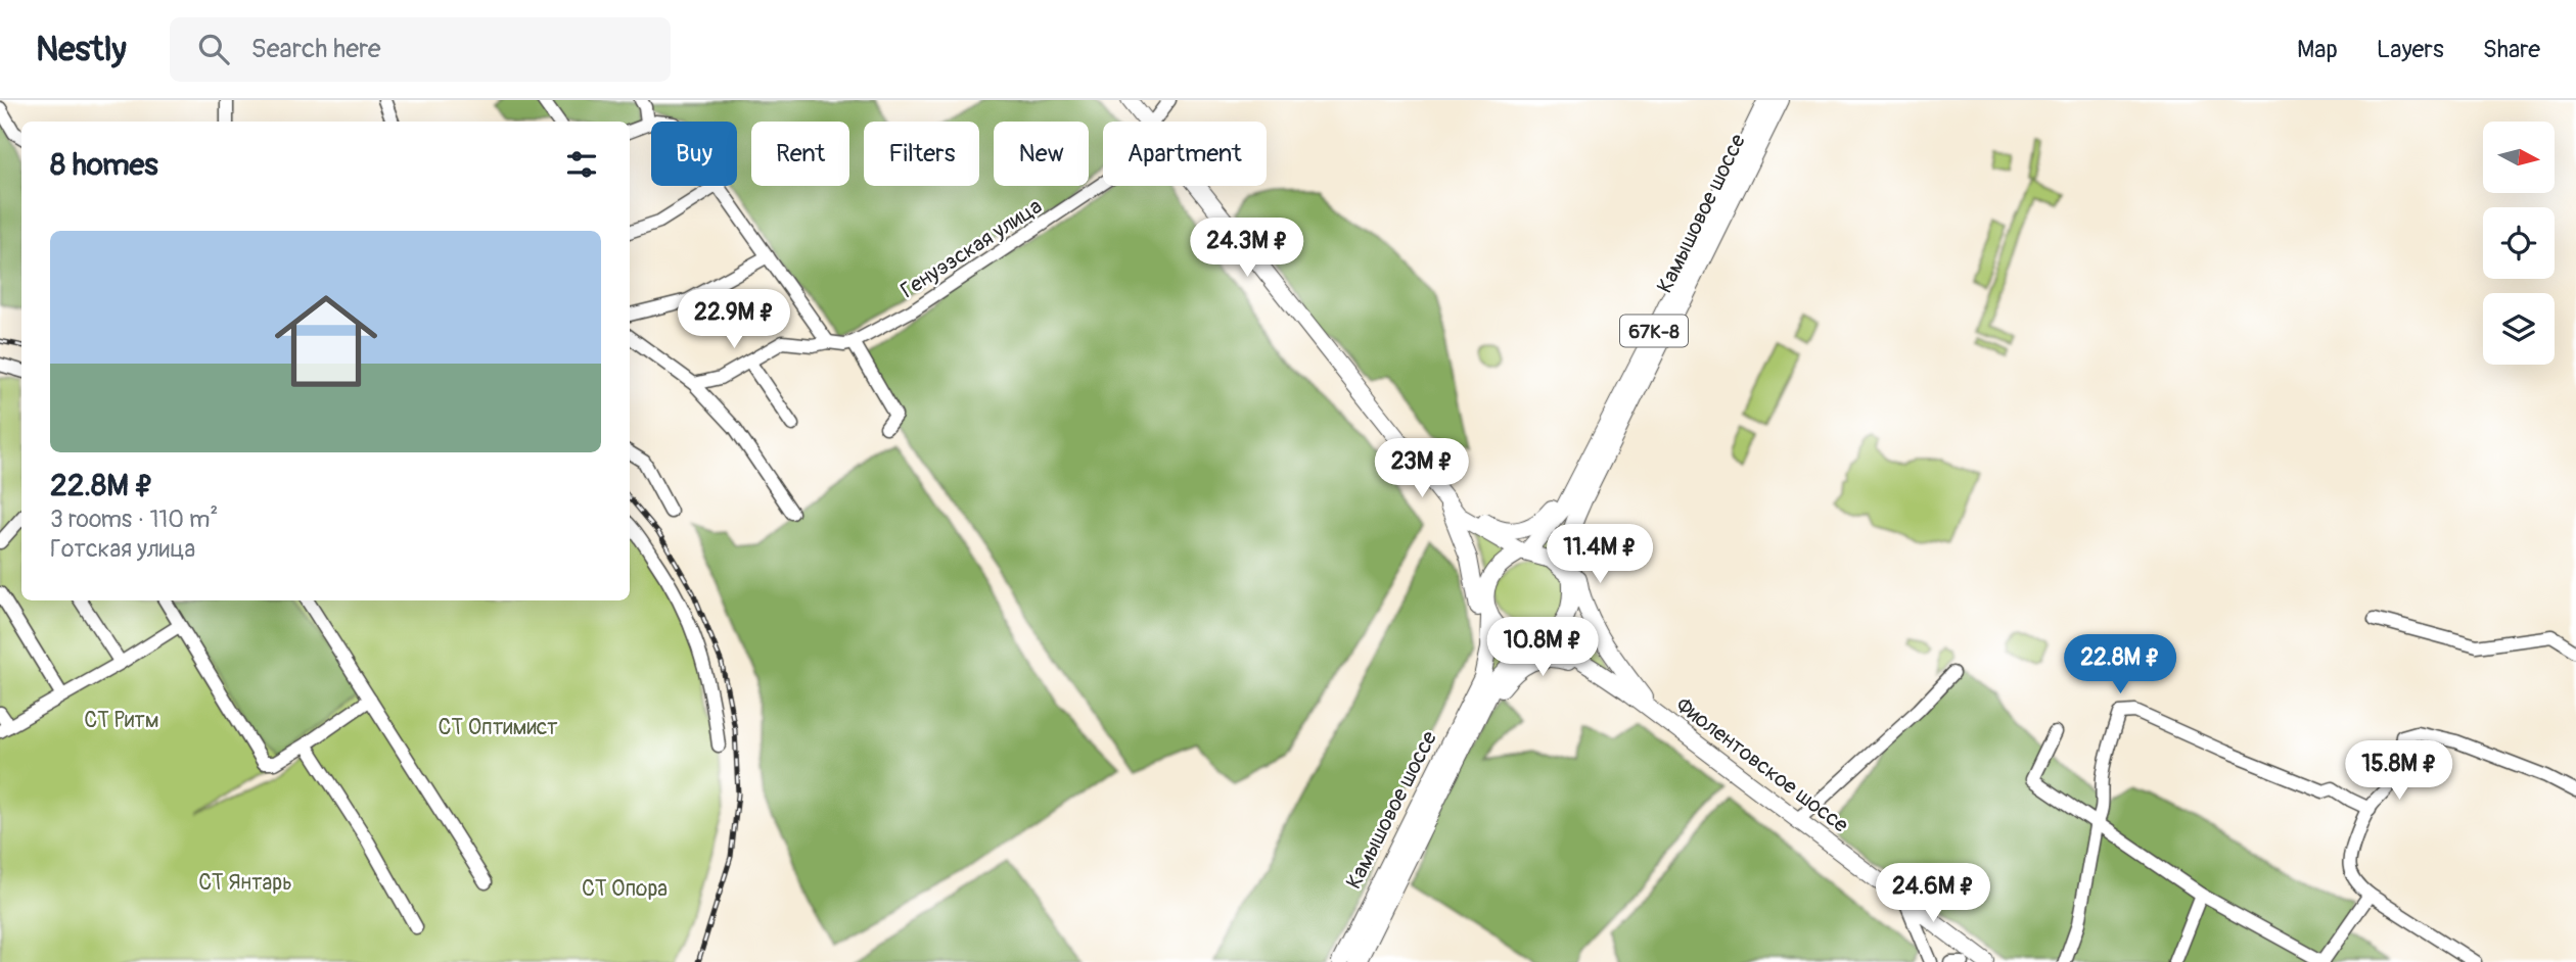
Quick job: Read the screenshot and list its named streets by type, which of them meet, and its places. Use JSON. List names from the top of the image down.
{
  "streets": {
    "main road": ["Камышовое шоссе", "67К-8", "Фиолентовское шоссе"],
    "street": ["Генуэзская улица"]
  },
  "crossings": [
    ["Камышовое шоссе", "67К-8"],
    ["Камышовое шоссе", "Фиолентовское шоссе"],
    ["67К-8", "Фиолентовское шоссе"]
  ],
  "parks": [
    "СТ Ритм",
    "СТ Оптимист",
    "СТ Янтарь",
    "СТ Опора"
  ],
  "north": "right",
  "page": {
    "header": "Nestly",
    "search": "Search here",
    "nav": ["Map", "Layers", "Share"],
    "chip": [
      "Buy",
      "Rent",
      "Filters",
      "New",
      "Apartment"
    ],
    "heading": "8 homes",
    "list": [
      {
        "name": "22.8M ₽",
        "note": "3 rooms · 110 m² · Готская улица"
      }
    ],
    "price": [
      "24.3M ₽",
      "22.9M ₽",
      "23M ₽",
      "11.4M ₽",
      "10.8M ₽",
      "22.8M ₽",
      "15.8M ₽",
      "24.6M ₽"
    ]
  }
}
